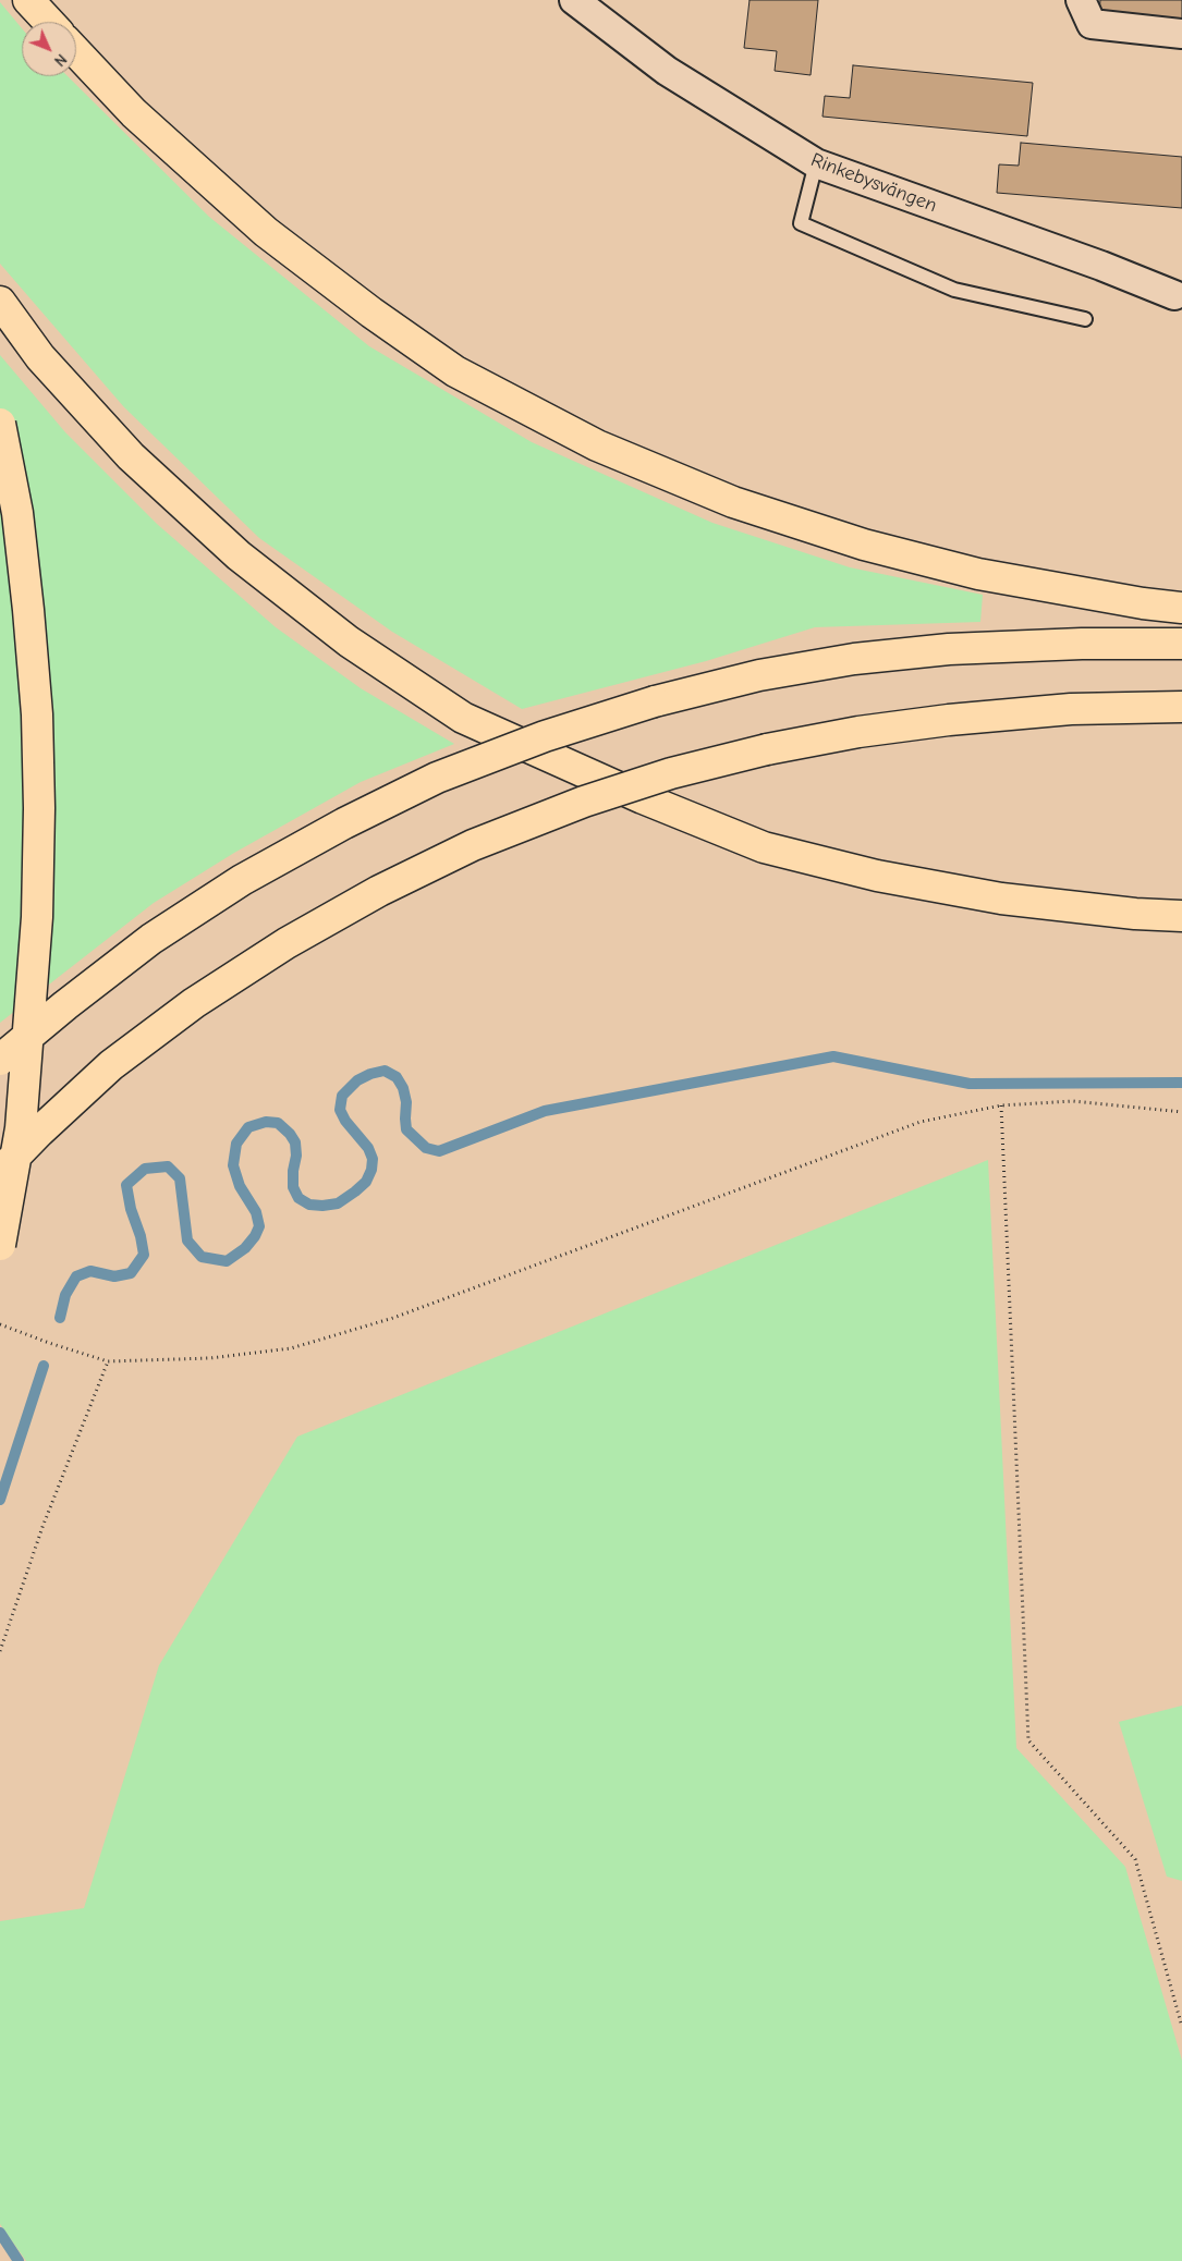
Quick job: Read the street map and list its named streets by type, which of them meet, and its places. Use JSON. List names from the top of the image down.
{
  "streets": {
    "street": ["Rinkebysvängen"]
  },
  "north": "bottom right"
}
